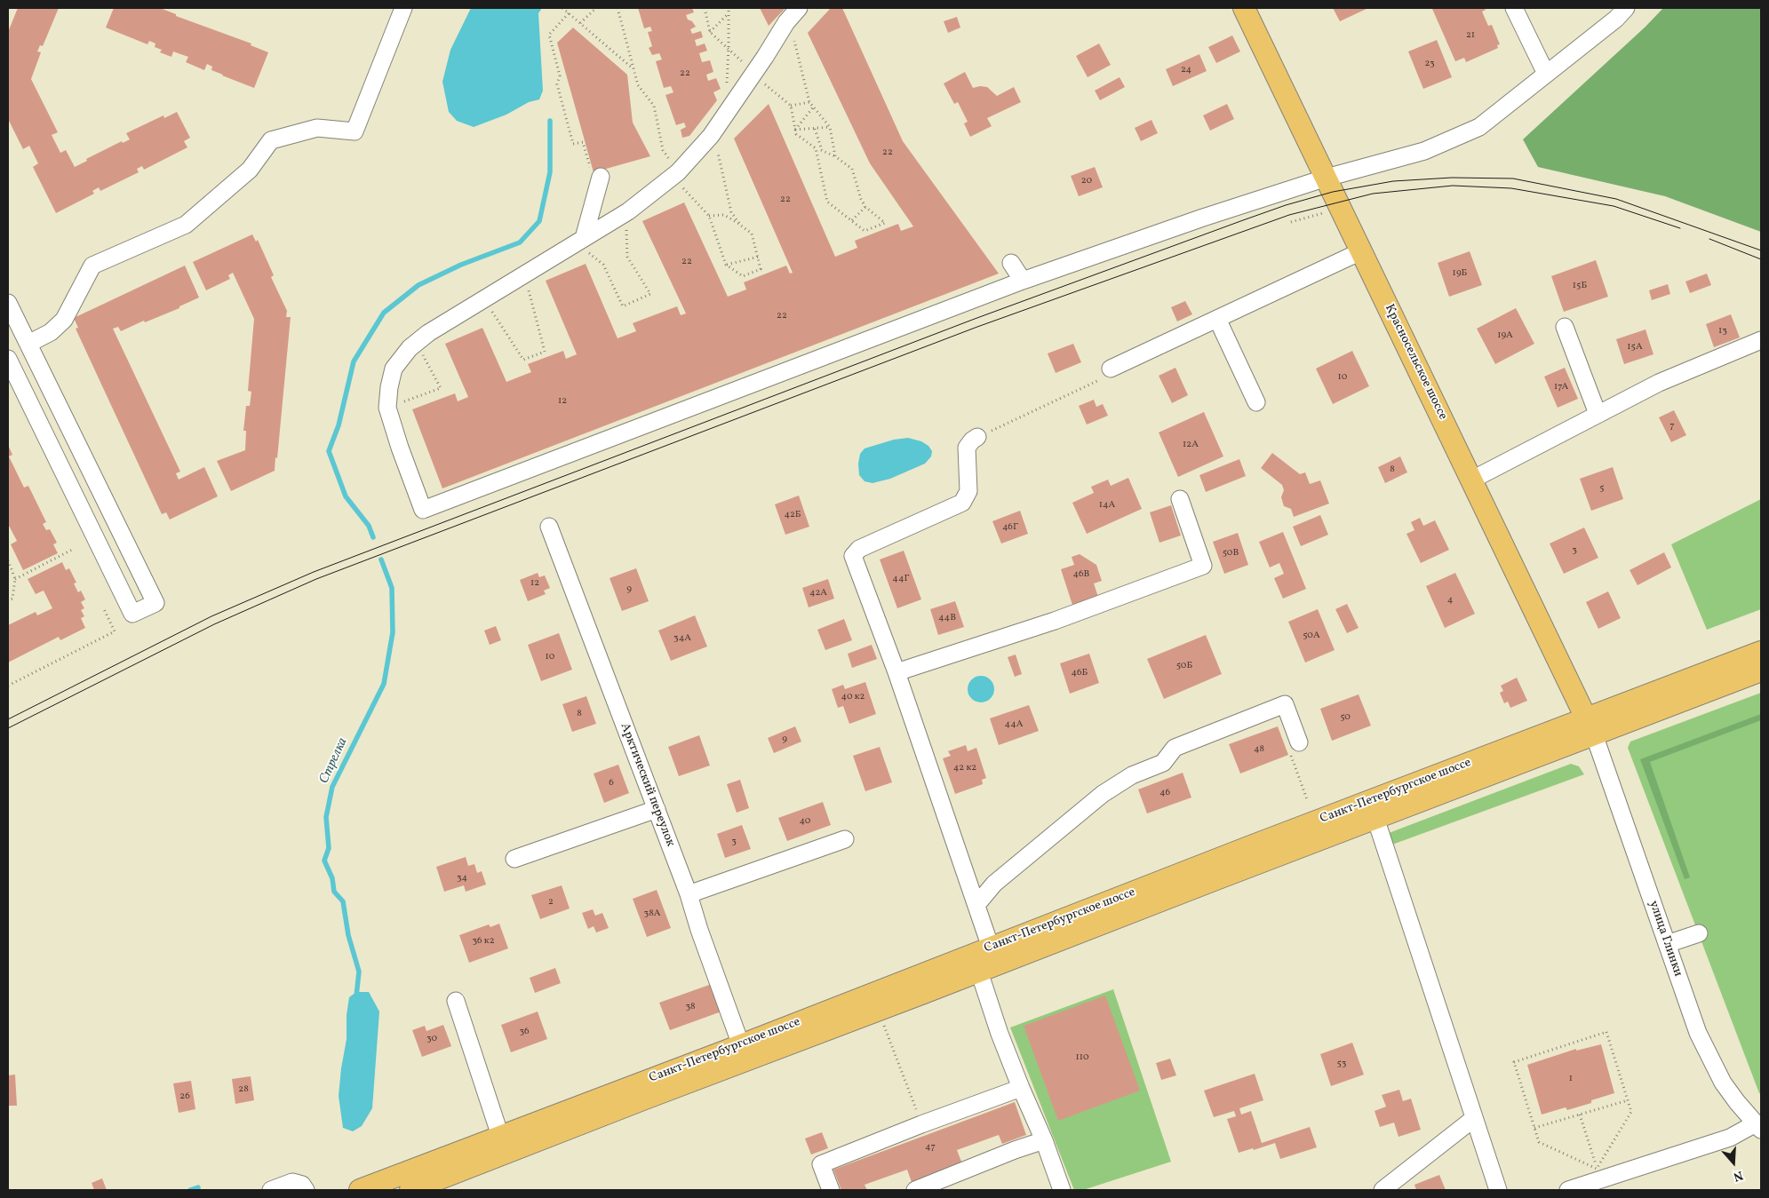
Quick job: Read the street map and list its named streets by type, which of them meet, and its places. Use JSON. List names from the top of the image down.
{
  "streets": {
    "main road": ["Красносельское шоссе", "Санкт-Петербургское шоссе"],
    "street": ["Арктический переулок", "улица Глинки"]
  },
  "crossings": [
    ["Красносельское шоссе", "Санкт-Петербургское шоссе"],
    ["Красносельское шоссе", "улица Глинки"],
    ["Арктический переулок", "Санкт-Петербургское шоссе"],
    ["Санкт-Петербургское шоссе", "улица Глинки"]
  ],
  "water": ["Стрелка"],
  "house_numbers": [
    "21",
    "23",
    "24",
    "22",
    "22",
    "20",
    "22",
    "22",
    "19Б",
    "15Б",
    "22",
    "13",
    "19А",
    "15А",
    "10",
    "17А",
    "12",
    "7",
    "12А",
    "8",
    "5",
    "14А",
    "42Б",
    "46Г",
    "3",
    "50В",
    "46В",
    "44Г",
    "12",
    "9",
    "42А",
    "4",
    "44В",
    "50А",
    "34А",
    "10",
    "50Б",
    "46Б",
    "40 к2",
    "8",
    "50",
    "44А",
    "9",
    "48",
    "42 к2",
    "6",
    "46",
    "40",
    "3",
    "34",
    "2",
    "38А",
    "36 к2",
    "38",
    "36",
    "30",
    "110",
    "53",
    "1",
    "28",
    "26",
    "47"
  ],
  "north": "bottom"
}
